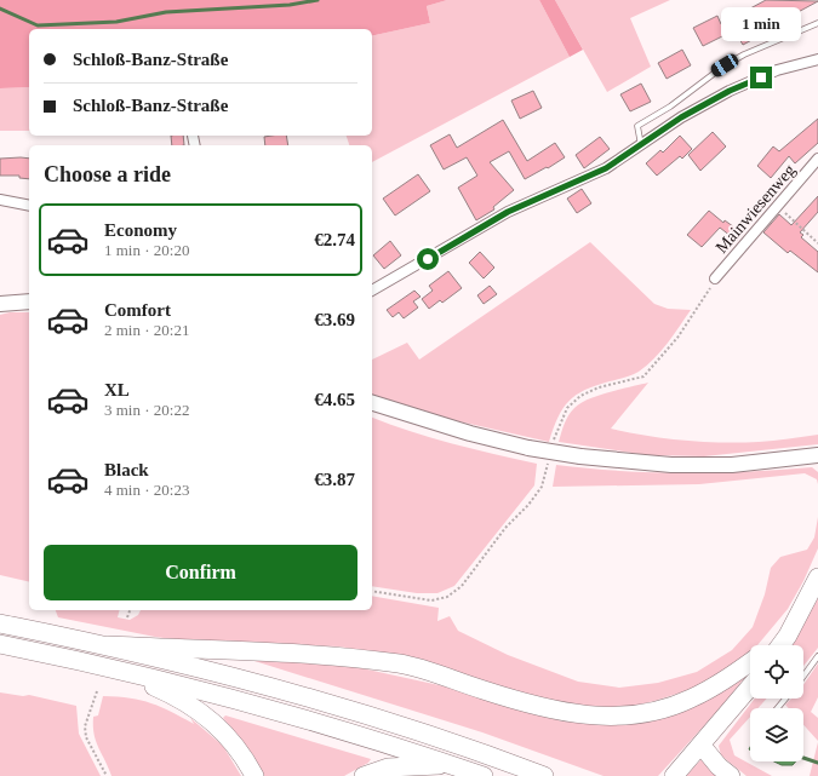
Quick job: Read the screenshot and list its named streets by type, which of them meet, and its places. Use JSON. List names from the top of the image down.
{
  "streets": {
    "street": ["Mainwiesenweg"]
  },
  "page": {
    "bubble": "1 min",
    "banner": ["Schloß-Banz-Straße", "Schloß-Banz-Straße"],
    "heading": "Choose a ride",
    "list": [
      {
        "name": "Economy",
        "note": "1 min · 20:20",
        "value": "€2.74"
      },
      {
        "name": "Comfort",
        "note": "2 min · 20:21",
        "value": "€3.69"
      },
      {
        "name": "XL",
        "note": "3 min · 20:22",
        "value": "€4.65"
      },
      {
        "name": "Black",
        "note": "4 min · 20:23",
        "value": "€3.87"
      }
    ],
    "buttons": "Confirm"
  }
}
